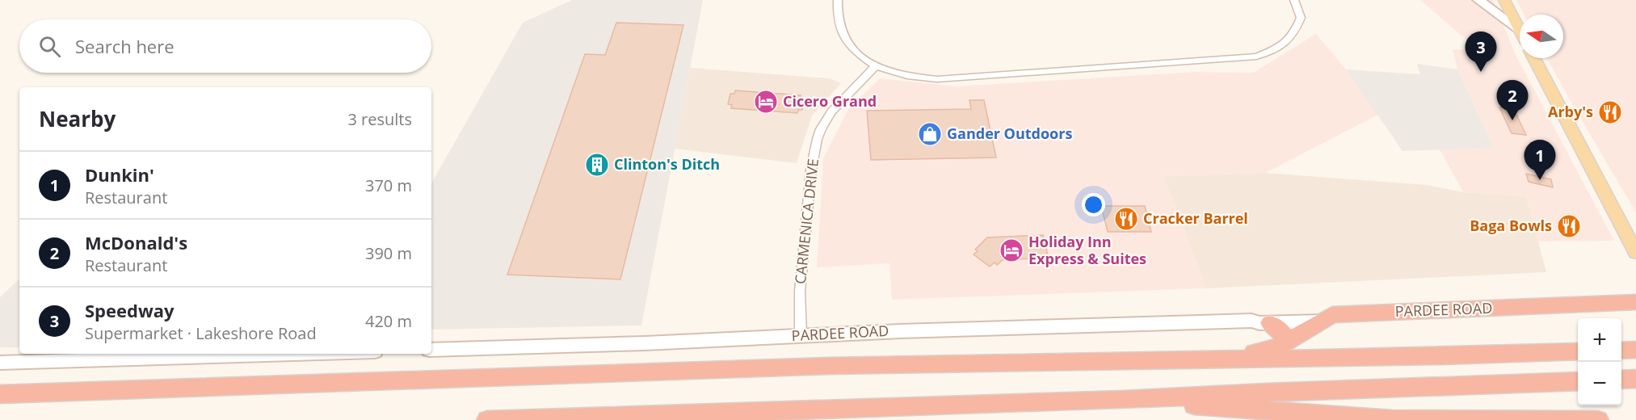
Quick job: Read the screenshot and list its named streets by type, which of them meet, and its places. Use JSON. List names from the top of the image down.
{
  "streets": {
    "highway": ["PARDEE ROAD"],
    "street": ["CARMENICA DRIVE"]
  },
  "crossings": [
    ["CARMENICA DRIVE", "PARDEE ROAD"]
  ],
  "places": {
    "hotel": ["Cicero Grand", "Holiday Inn Express & Suites"],
    "restaurant": ["Arby's", "Cracker Barrel", "Baga Bowls"],
    "shop": ["Gander Outdoors"],
    "building": ["Clinton's Ditch"]
  },
  "north": "left",
  "page": {
    "search": "Search here",
    "pins": ["3", "2", "1"],
    "heading": ["Nearby", "3 results"],
    "list": [
      {
        "mark": "1",
        "name": "Dunkin'",
        "note": "Restaurant",
        "value": "370 m"
      },
      {
        "mark": "2",
        "name": "McDonald's",
        "note": "Restaurant",
        "value": "390 m"
      },
      {
        "mark": "3",
        "name": "Speedway",
        "note": "Supermarket · Lakeshore Road",
        "value": "420 m"
      }
    ],
    "map_buttons": ["+", "−"]
  }
}
